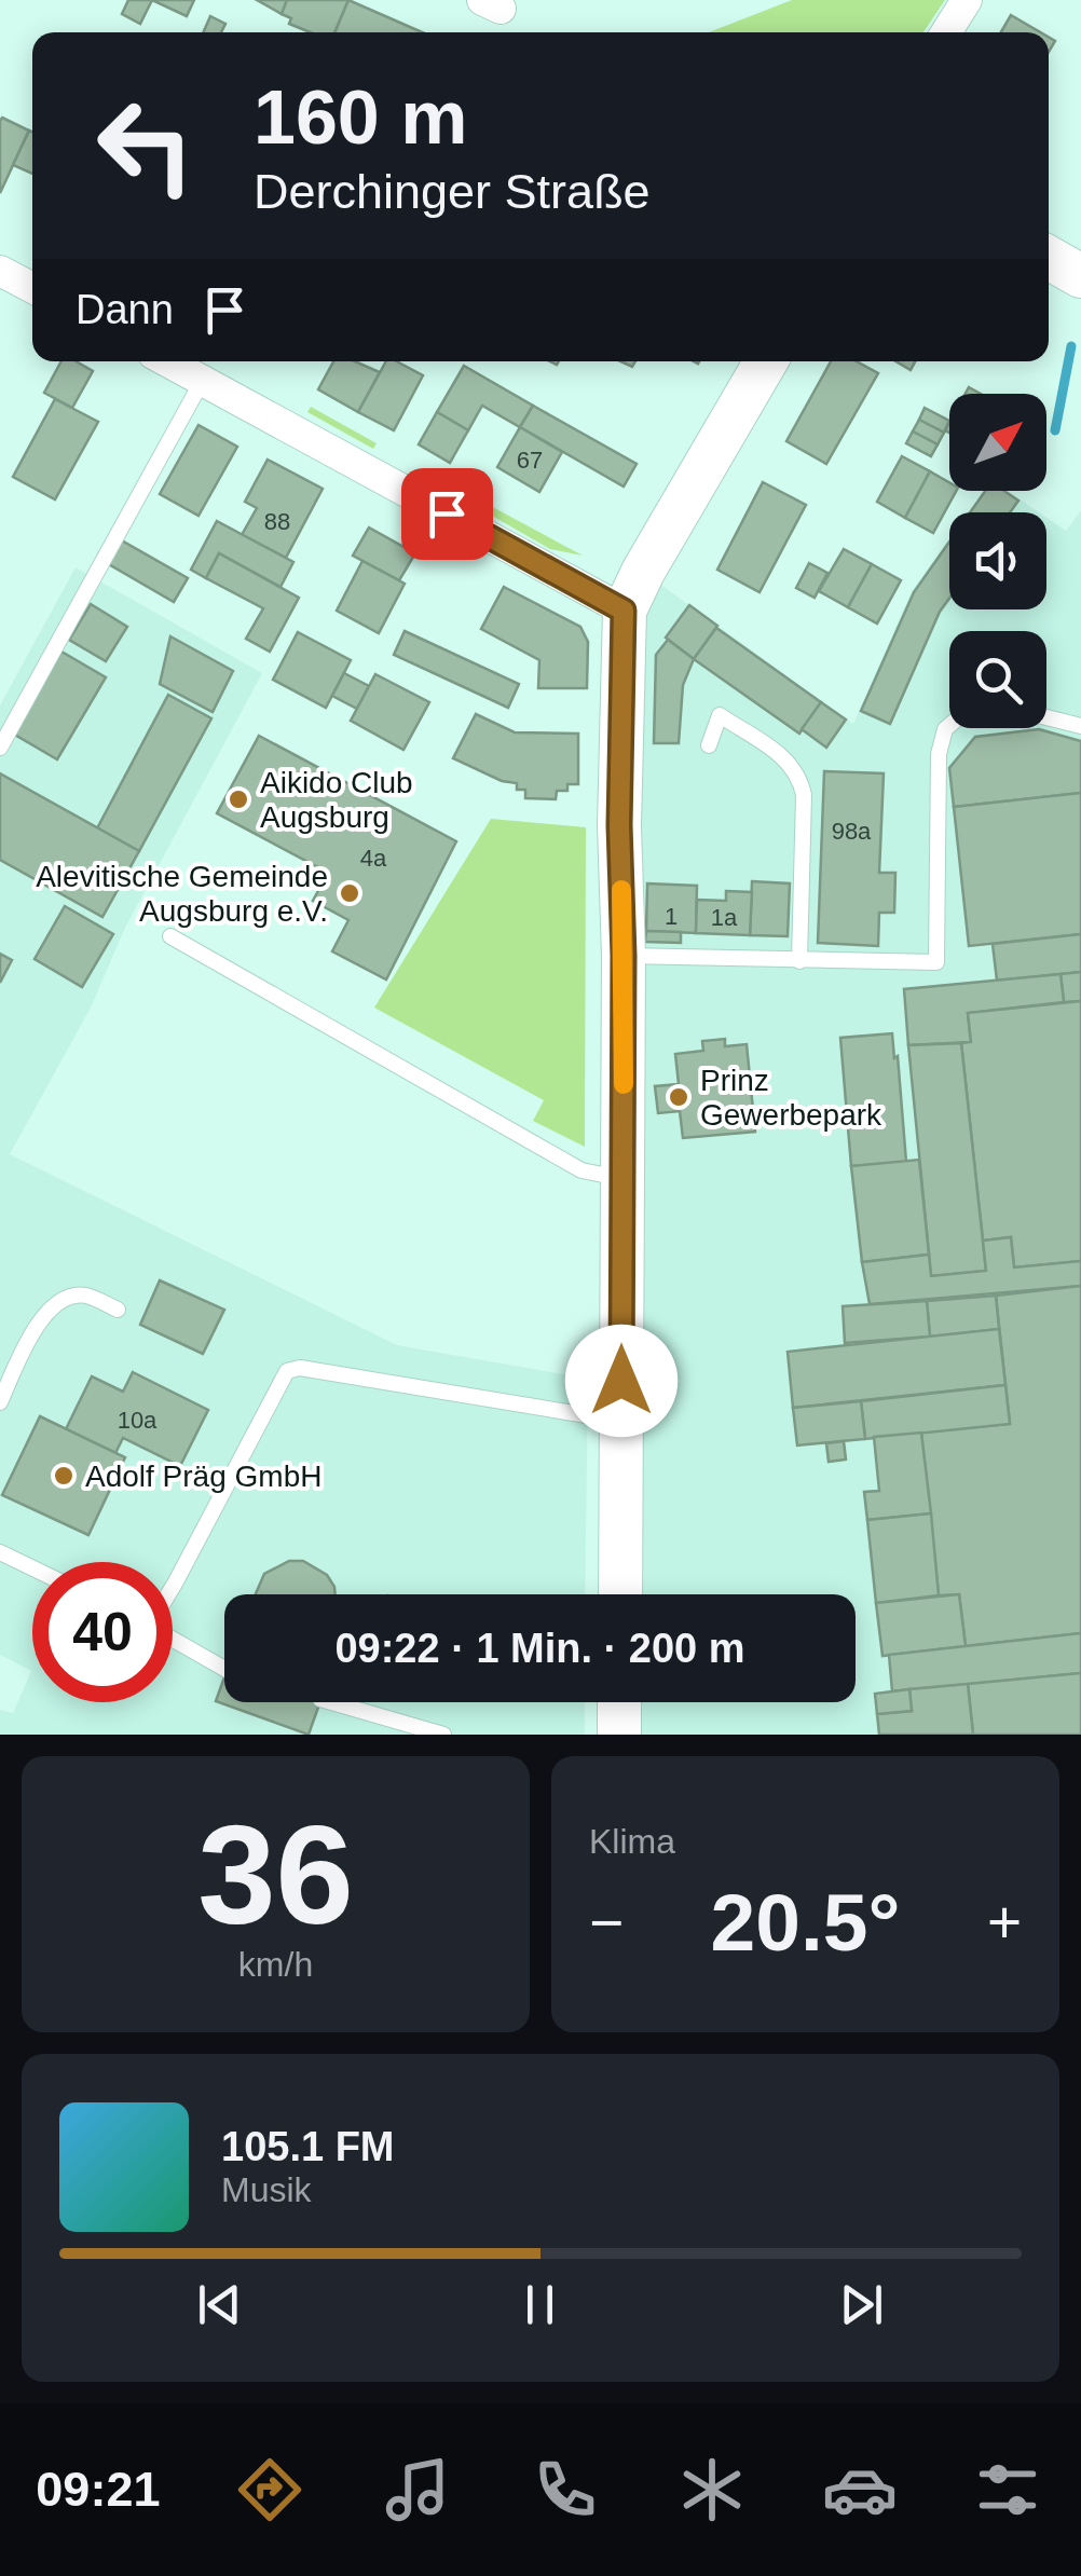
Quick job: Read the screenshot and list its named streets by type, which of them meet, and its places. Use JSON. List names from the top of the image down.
{
  "places": [
    "Aikido Club Augsburg",
    "Alevitische Gemeinde Augsburg e.V.",
    "Prinz Gewerbepark",
    "Adolf Präg GmbH"
  ],
  "house_numbers": [
    "67",
    "88",
    "98a",
    "4a",
    "1",
    "1a",
    "10a"
  ],
  "north": "top right",
  "page": {
    "turn": ["160 m", "Derchinger Straße"],
    "then": "Dann",
    "limit": "40",
    "trip": "09:22 · 1 Min. · 200 m",
    "tile": [
      ["36", "km/h"],
      "Klima"
    ],
    "heat": ["−", "20.5°", "+"],
    "song": ["105.1 FM", "Musik"],
    "tabs": "09:21"
  }
}
